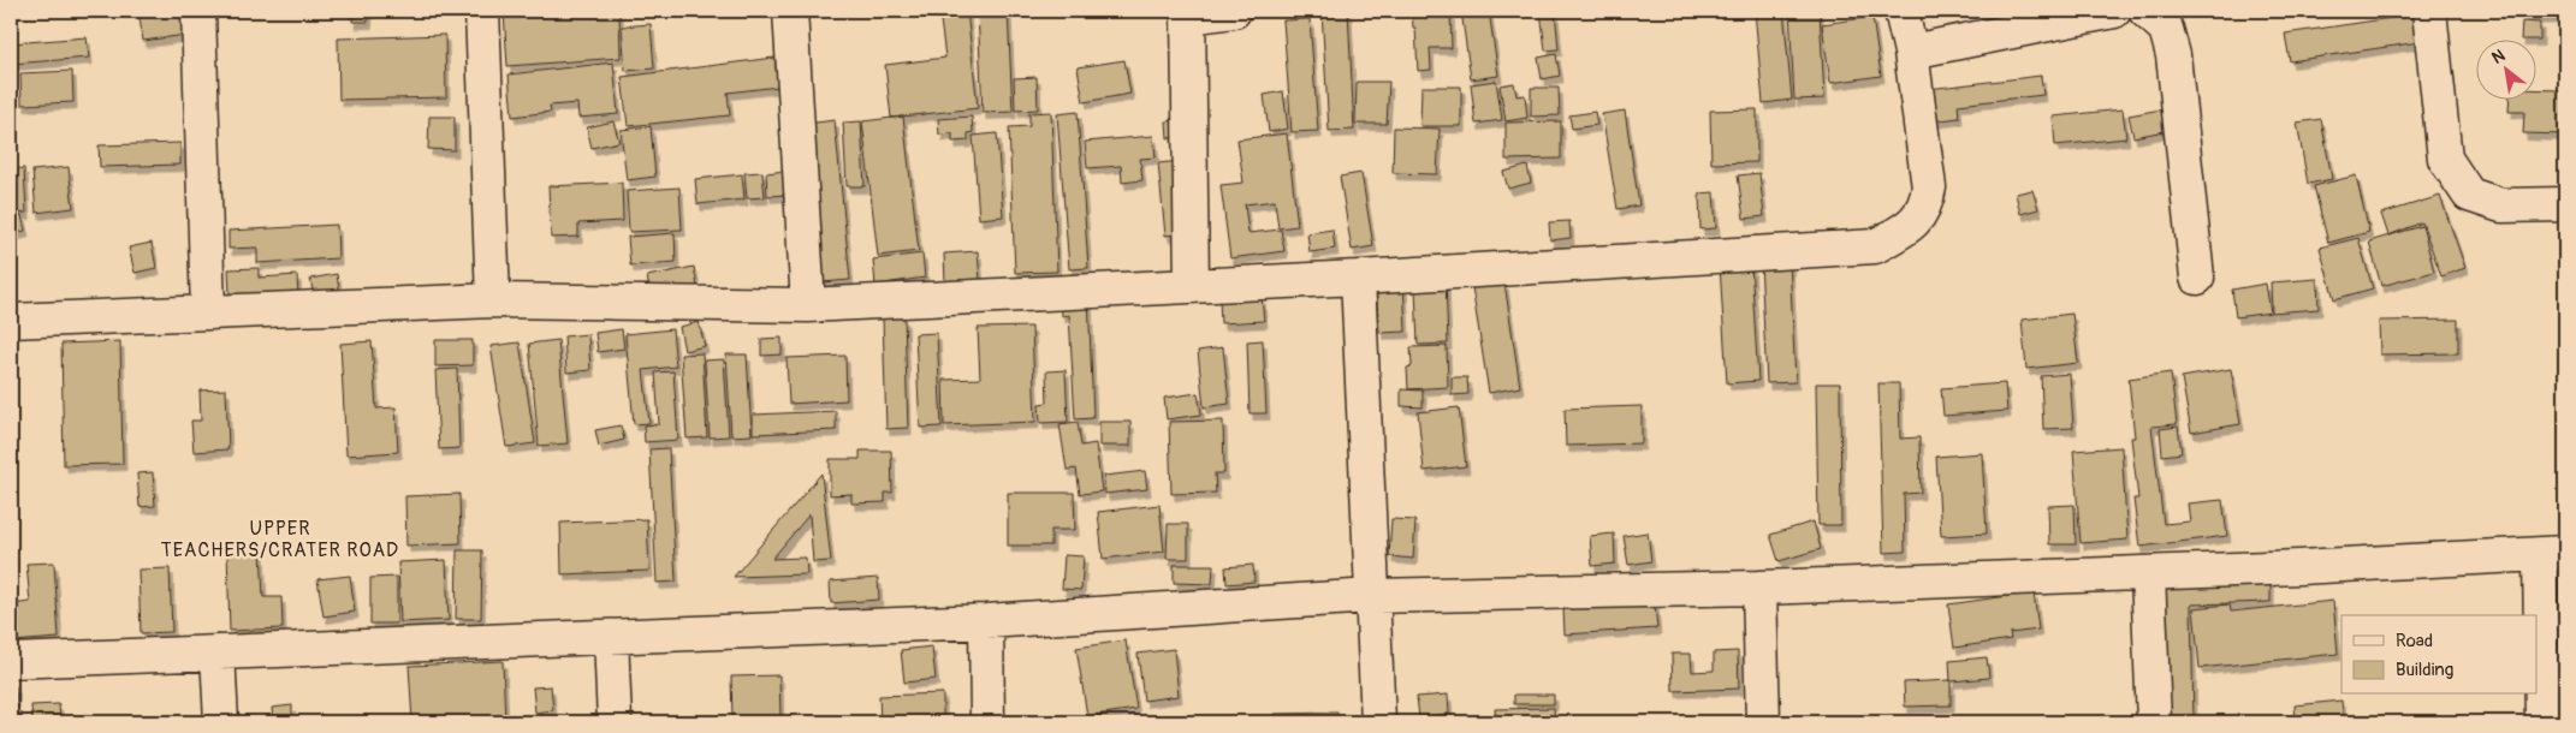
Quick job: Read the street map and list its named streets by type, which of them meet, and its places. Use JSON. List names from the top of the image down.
{
  "districts": ["UPPER TEACHERS/CRATER ROAD"],
  "legend": ["Road", "Building"],
  "north": "top left"
}
